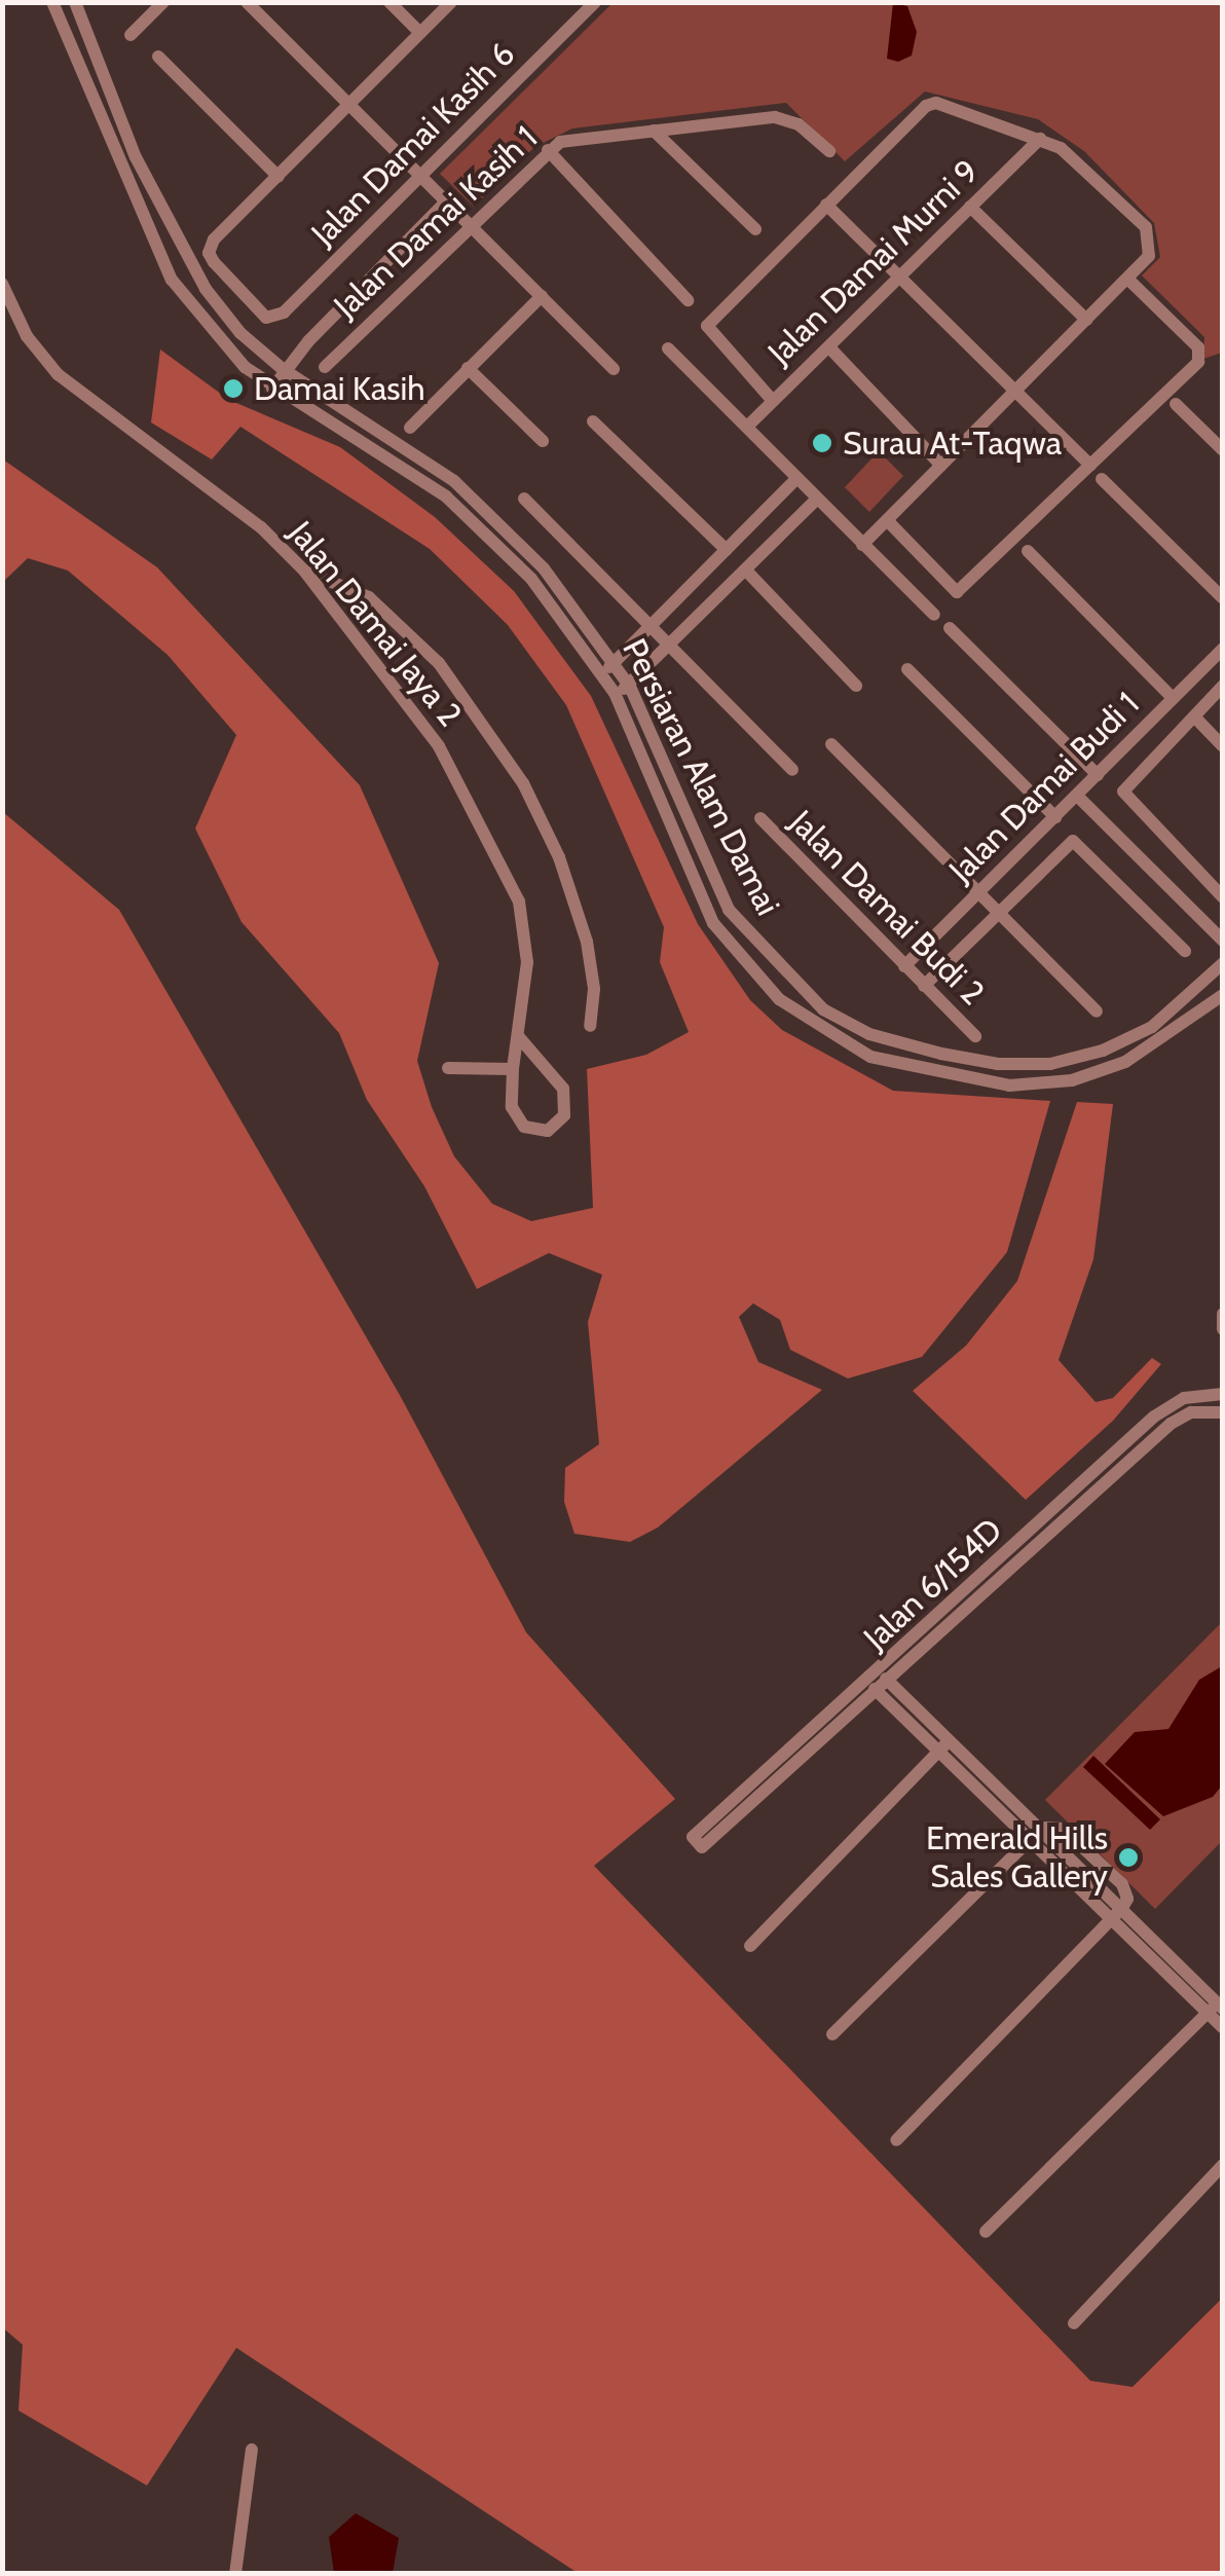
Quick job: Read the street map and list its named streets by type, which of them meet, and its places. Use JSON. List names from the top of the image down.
{
  "streets": {
    "street": [
      "Jalan Damai Kasih 6",
      "Jalan Damai Kasih 1",
      "Jalan Damai Murni 9",
      "Jalan Damai Jaya 2",
      "Persiaran Alam Damai",
      "Jalan Damai Budi 1",
      "Jalan Damai Budi 2",
      "Jalan 6/154D"
    ]
  },
  "crossings": [
    ["Jalan Damai Budi 1", "Jalan Damai Budi 2"]
  ],
  "places": ["Damai Kasih", "Surau At-Taqwa", "Emerald Hills Sales Gallery"]
}
